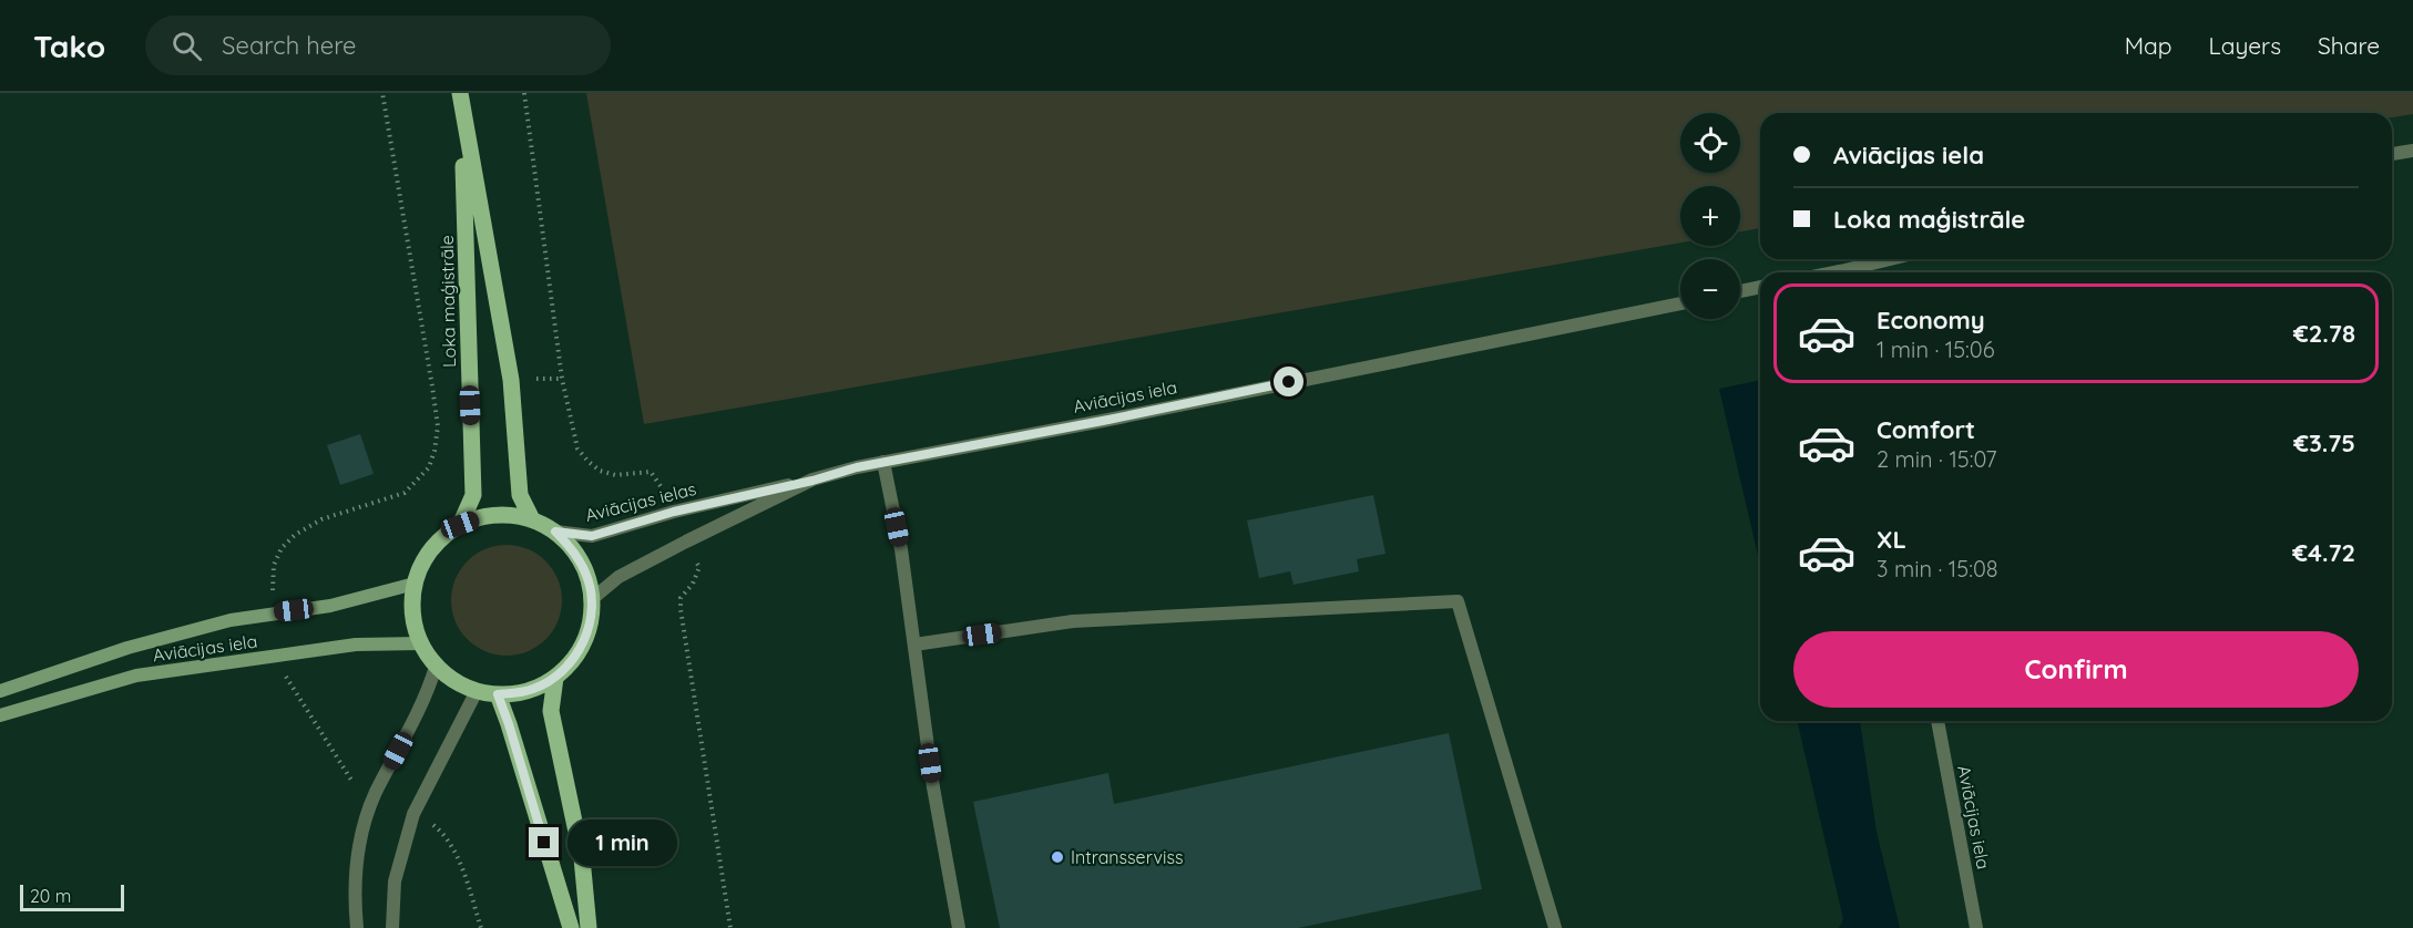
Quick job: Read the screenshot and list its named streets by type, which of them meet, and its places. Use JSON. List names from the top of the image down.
{
  "streets": {
    "main road": ["Loka maģistrāle", "Aviācijas iela"],
    "street": ["Aviācijas ielas"]
  },
  "crossings": [
    ["Loka maģistrāle", "Aviācijas iela"],
    ["Loka maģistrāle", "Aviācijas ielas"],
    ["Aviācijas iela", "Aviācijas ielas"]
  ],
  "places": ["Intransserviss"],
  "scale_bar": "20 m",
  "page": {
    "header": "Tako",
    "search": "Search here",
    "nav": ["Map", "Layers", "Share"],
    "map_buttons": ["+", "−"],
    "banner": ["Aviācijas iela", "Loka maģistrāle"],
    "list": [
      {
        "name": "Economy",
        "note": "1 min · 15:06",
        "value": "€2.78"
      },
      {
        "name": "Comfort",
        "note": "2 min · 15:07",
        "value": "€3.75"
      },
      {
        "name": "XL",
        "note": "3 min · 15:08",
        "value": "€4.72"
      }
    ],
    "buttons": "Confirm",
    "bubble": "1 min",
    "scale": "20 m"
  }
}
